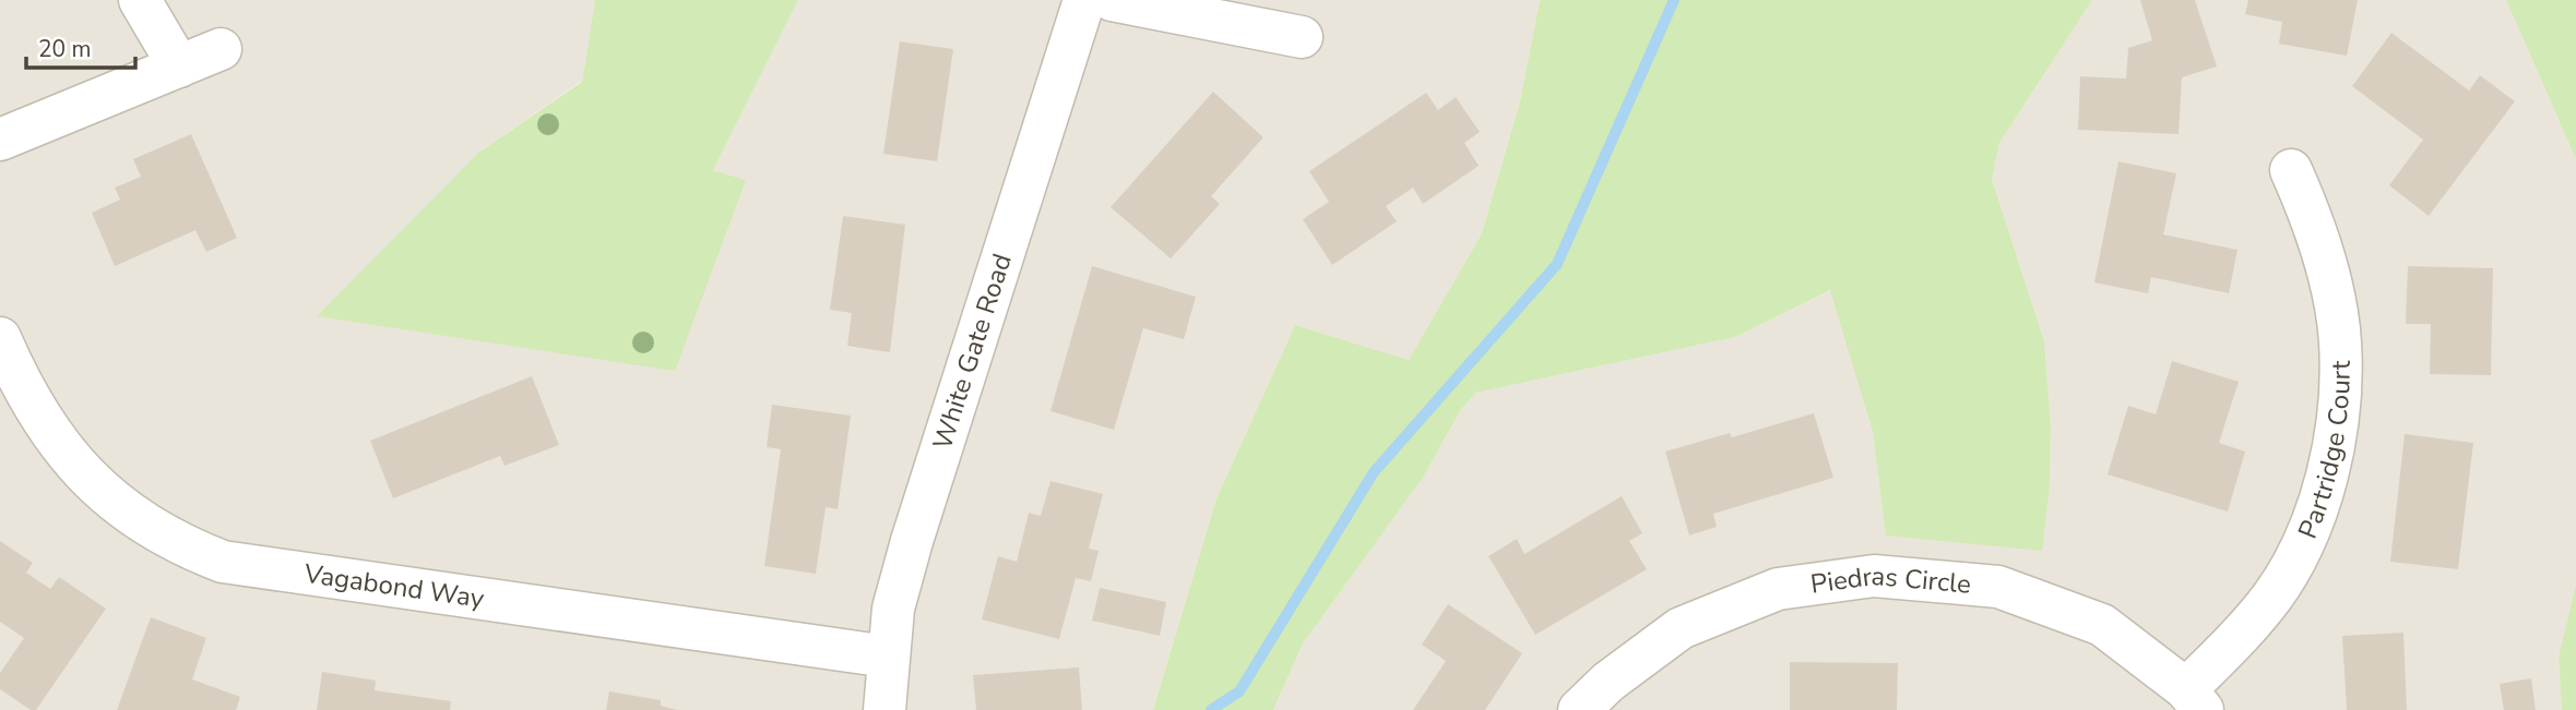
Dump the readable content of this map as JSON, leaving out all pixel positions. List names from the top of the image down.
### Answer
{
  "streets": {
    "street": [
      "White Gate Road",
      "Partridge Court",
      "Vagabond Way",
      "Piedras Circle"
    ]
  },
  "crossings": [
    ["White Gate Road", "Vagabond Way"],
    ["Partridge Court", "Piedras Circle"]
  ],
  "scale_bar": "20 m"
}
